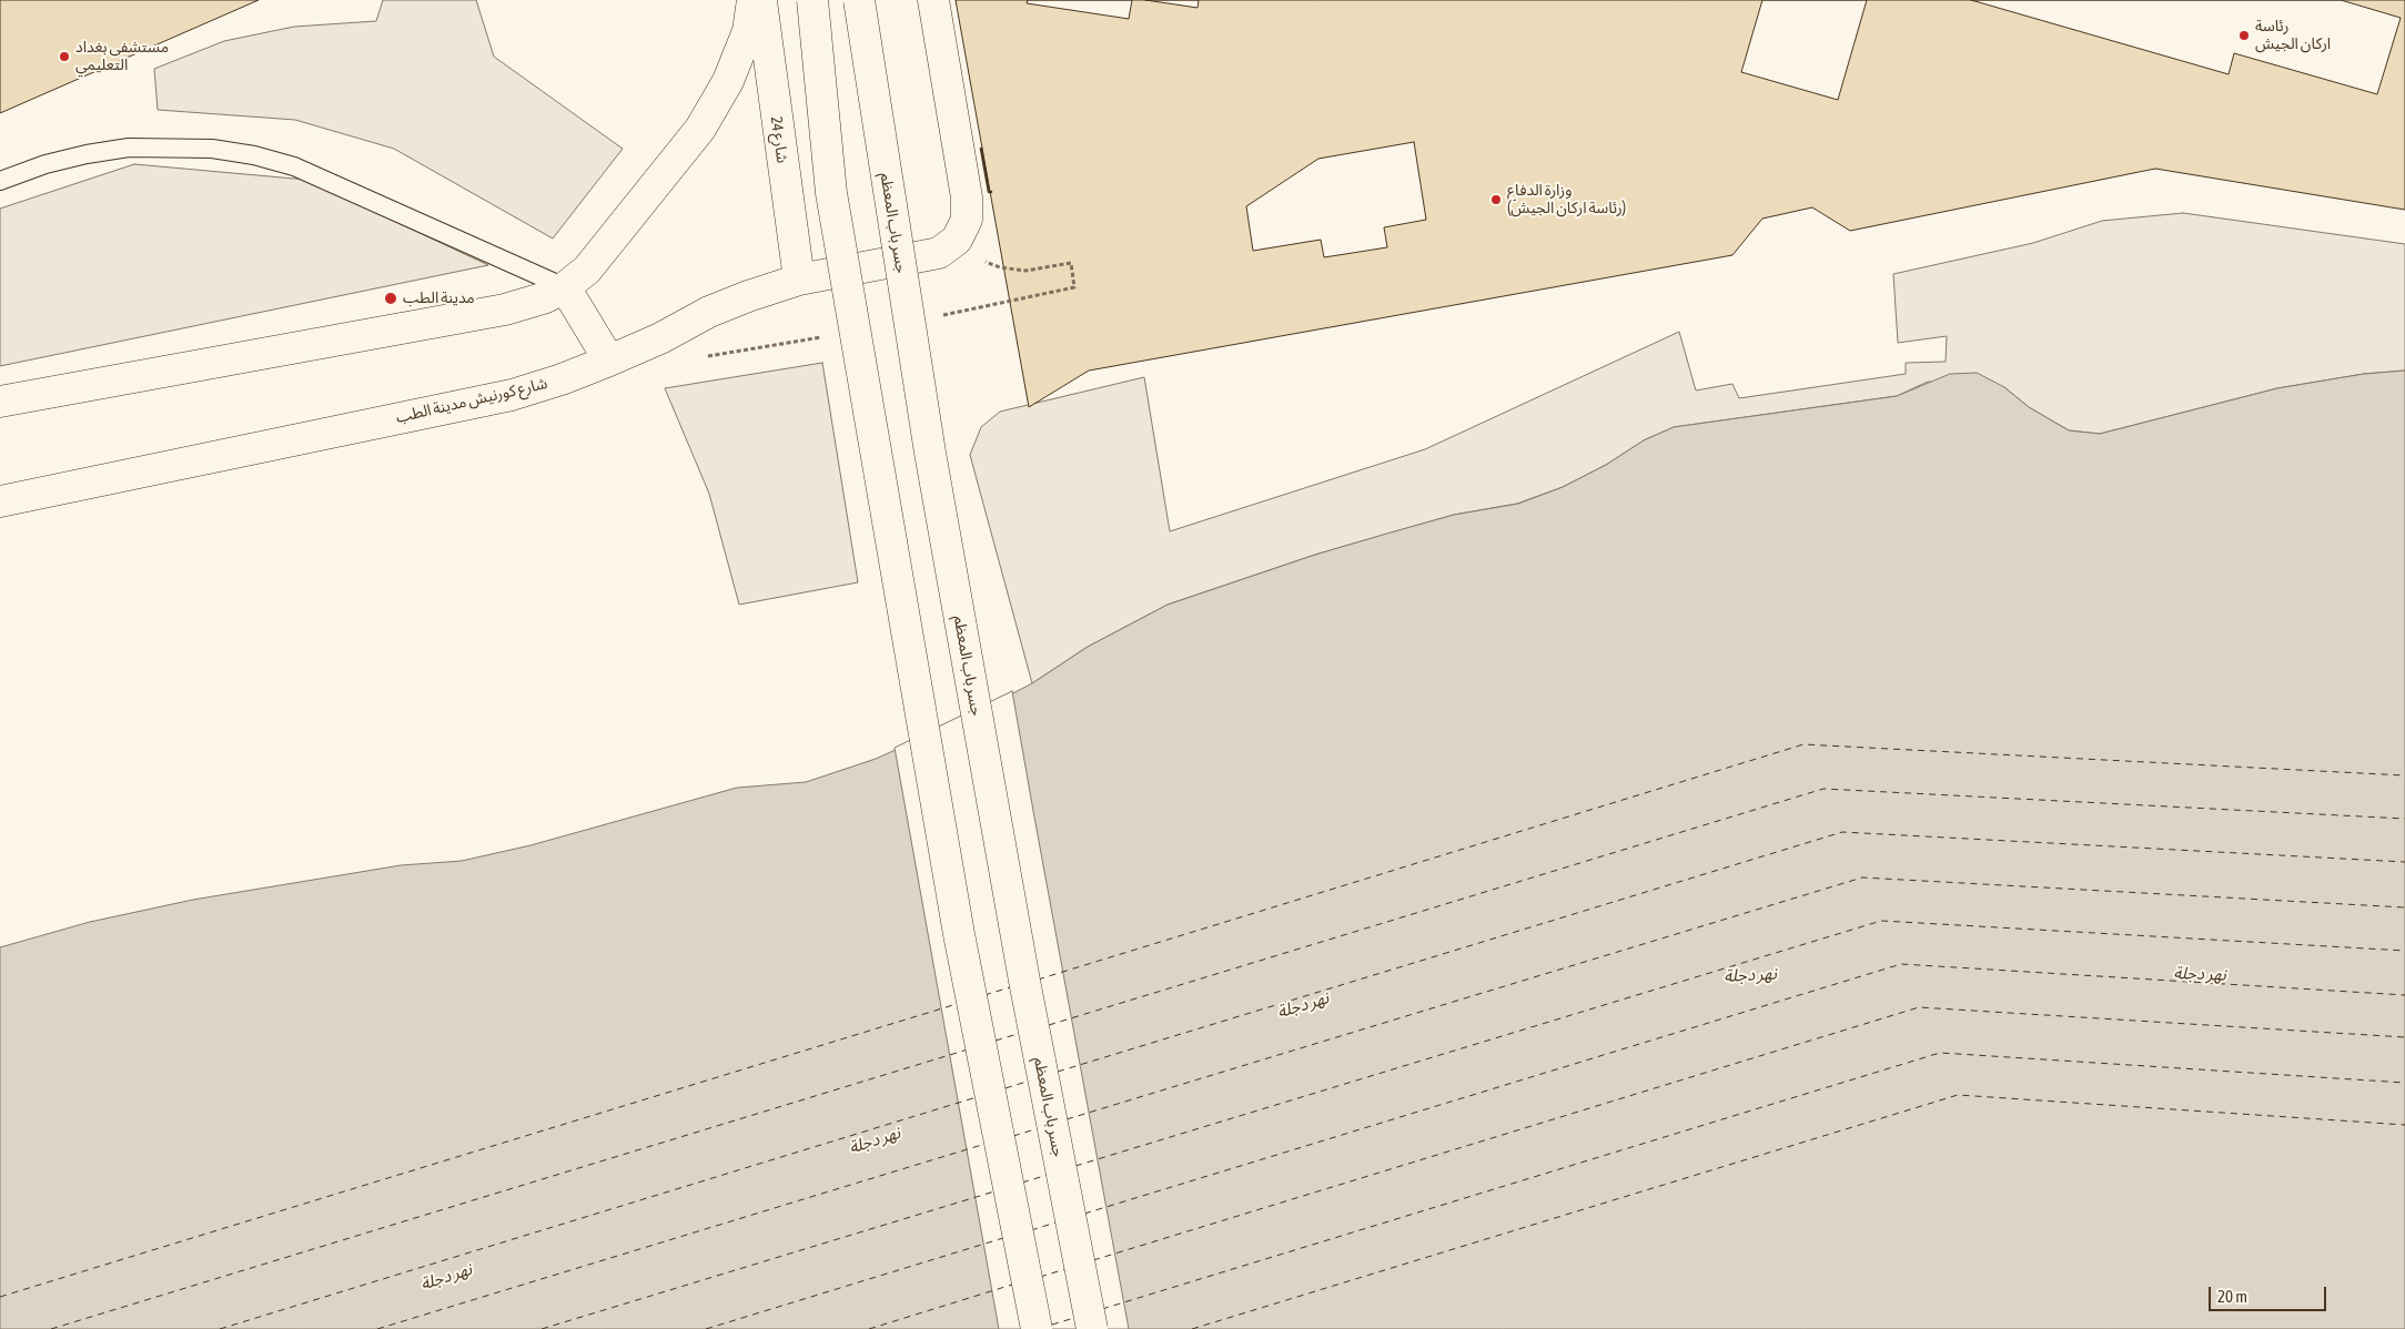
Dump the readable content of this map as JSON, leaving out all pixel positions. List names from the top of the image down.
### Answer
{
  "streets": {
    "main road": ["شارع 24", "جسر باب المعظم", "شارع كورنيش مدينة الطب"]
  },
  "crossings": [
    ["شارع 24", "شارع كورنيش مدينة الطب"]
  ],
  "water": ["نهر دجلة"],
  "places": [
    "رئاسة اركان الجيش",
    "مستشفى بغداد التعليمي",
    "وزارة الدفاع (رئاسة اركان الجيش)",
    "مدينة الطب"
  ],
  "scale_bar": "20 m"
}
